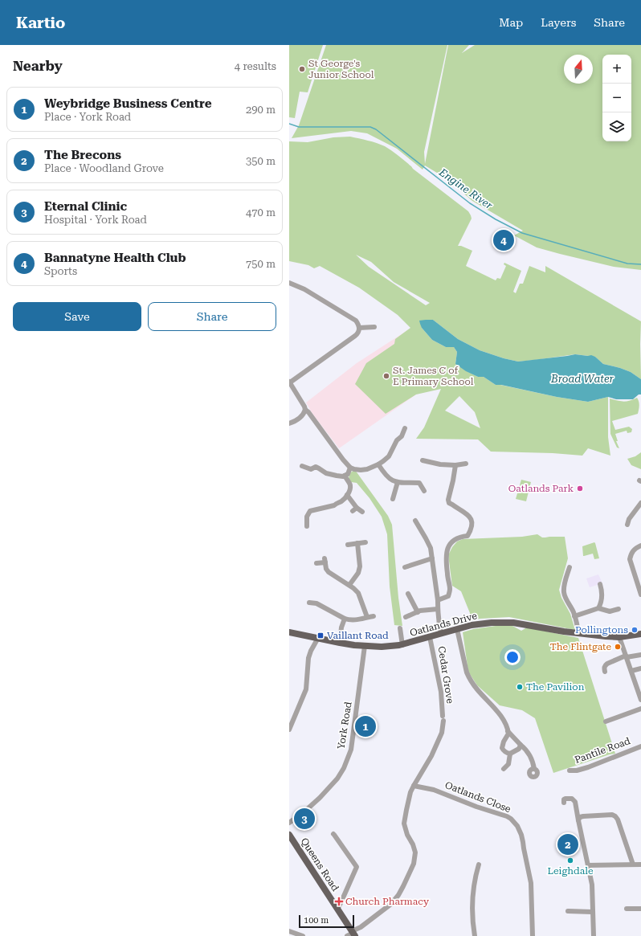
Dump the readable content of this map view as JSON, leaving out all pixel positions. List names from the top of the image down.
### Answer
{
  "streets": {
    "main road": ["Oatlands Drive", "Queens Road"],
    "street": [
      "Cedar Grove",
      "York Road",
      "Pantile Road",
      "Oatlands Close"
    ]
  },
  "crossings": [
    ["Oatlands Drive", "Cedar Grove"],
    ["Oatlands Drive", "York Road"],
    ["Cedar Grove", "Oatlands Close"],
    ["Cedar Grove", "Queens Road"]
  ],
  "water": ["Engine River", "Broad Water"],
  "places": {
    "other": [
      "St George's Junior School",
      "St. James C of E Primary School",
      "Oatlands Park",
      "Pollingtons",
      "The Flintgate",
      "The Pavilion",
      "Leighdale"
    ],
    "transit": ["Vaillant Road"],
    "health": ["Church Pharmacy"]
  },
  "scale_bar": "100 m",
  "north": "top",
  "page": {
    "header": "Kartio",
    "nav": ["Map", "Layers", "Share"],
    "heading": ["Nearby", "4 results"],
    "map_buttons": ["+", "−"],
    "list": [
      {
        "mark": "1",
        "name": "Weybridge Business Centre",
        "note": "Place · York Road",
        "value": "290 m"
      },
      {
        "mark": "2",
        "name": "The Brecons",
        "note": "Place · Woodland Grove",
        "value": "350 m"
      },
      {
        "mark": "3",
        "name": "Eternal Clinic",
        "note": "Hospital · York Road",
        "value": "470 m"
      },
      {
        "mark": "4",
        "name": "Bannatyne Health Club",
        "note": "Sports",
        "value": "750 m"
      }
    ],
    "pins": [
      "4",
      "1",
      "3",
      "2"
    ],
    "buttons": ["Save", "Share"],
    "scale": "100 m"
  }
}
